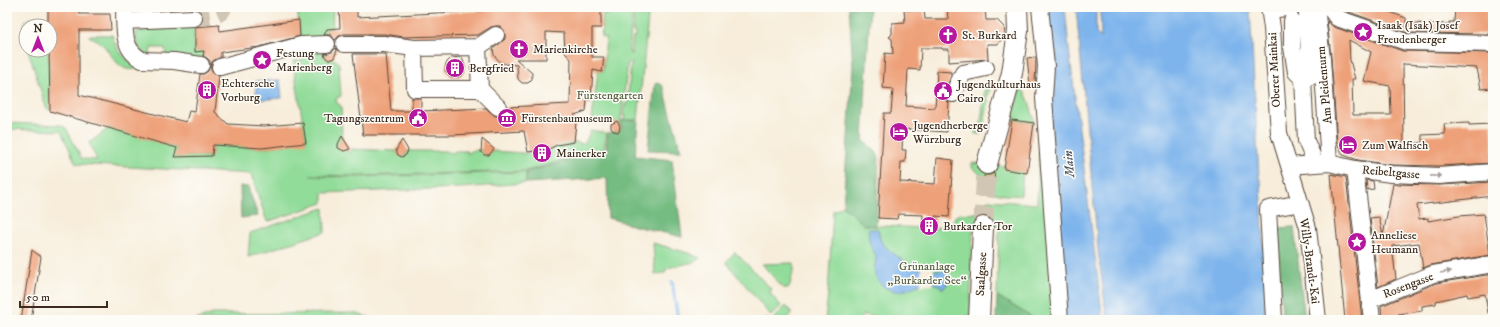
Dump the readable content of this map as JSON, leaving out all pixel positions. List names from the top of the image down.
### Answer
{
  "streets": {
    "main road": ["Saalgasse"],
    "street": [
      "Oberer Mainkai",
      "Am Pleidenturm",
      "Reibeltgasse",
      "Willy-Brandt-Kai",
      "Rosengasse"
    ]
  },
  "crossings": [
    ["Oberer Mainkai", "Willy-Brandt-Kai"],
    ["Am Pleidenturm", "Reibeltgasse"],
    ["Reibeltgasse", "Willy-Brandt-Kai"]
  ],
  "one_way": ["Rosengasse"],
  "water": ["Main"],
  "parks": ["Fürstengarten", "Grünanlage „Burkarder See“"],
  "places": {
    "place": ["Isaak (Isak) Josef Freudenberger", "Festung Marienberg", "Anneliese Heumann"],
    "church": ["St. Burkard", "Marienkirche"],
    "building": [
      "Bergfried",
      "Echtersche Vorburg",
      "Mainerker",
      "Burkarder Tor"
    ],
    "public building": ["Jugendkulturhaus Cairo", "Tagungszentrum"],
    "museum": ["Fürstenbaumuseum"],
    "hotel": ["Jugendherberge Würzburg", "Zum Walfisch"]
  },
  "scale_bar": "50 m",
  "north": "top"
}
